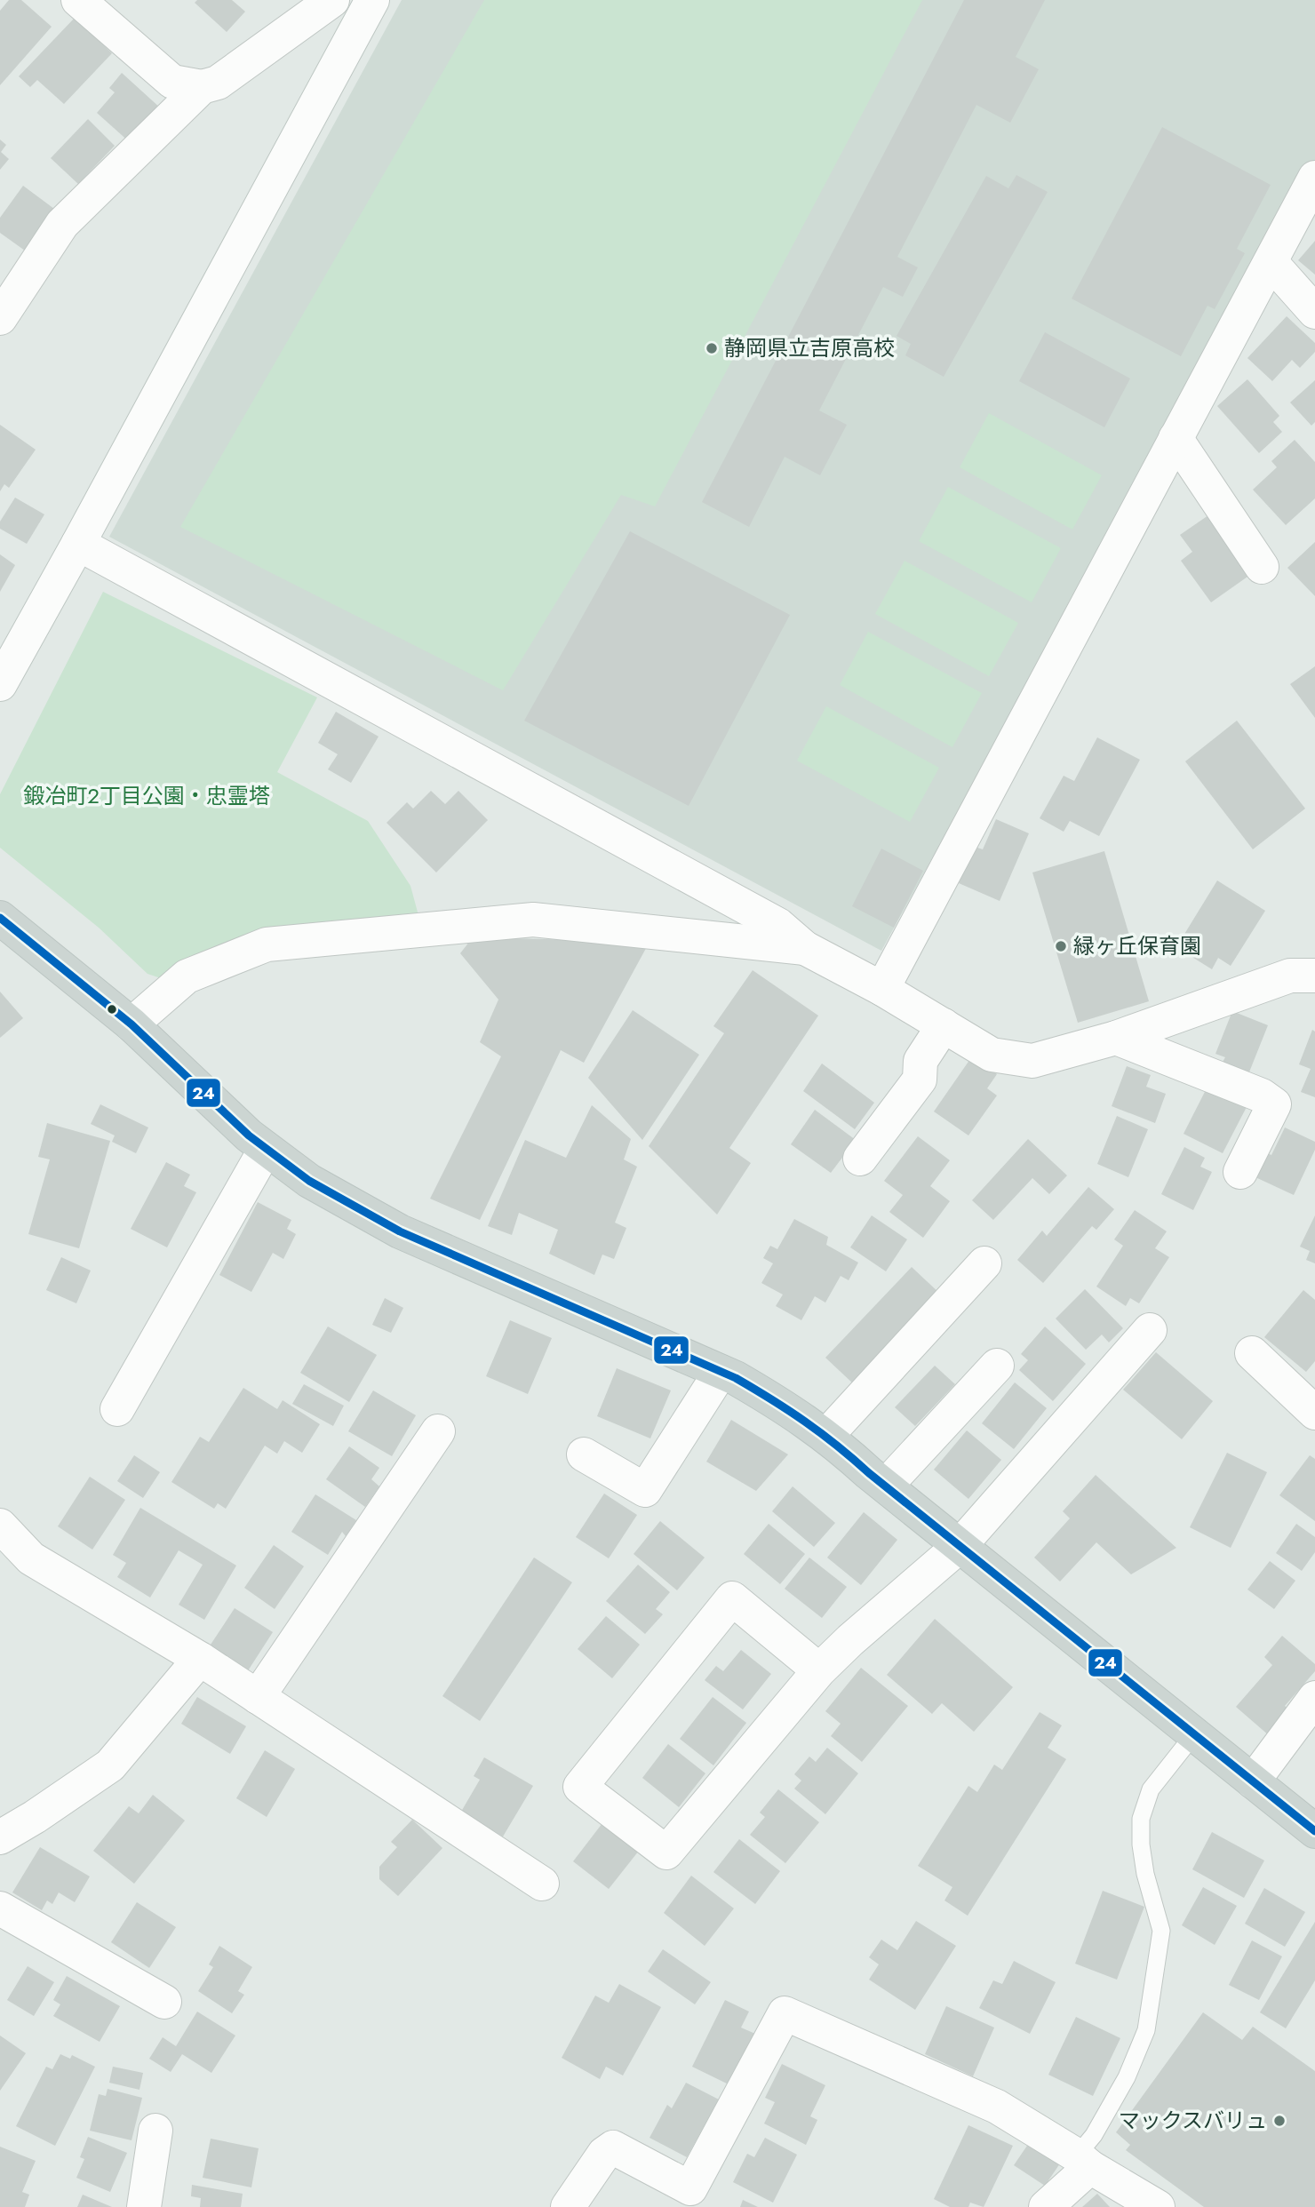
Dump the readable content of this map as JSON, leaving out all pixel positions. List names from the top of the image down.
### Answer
{
  "parks": ["鍛冶町2丁目公園・忠霊塔"],
  "places": ["静岡県立吉原高校", "緑ヶ丘保育園", "マックスバリュ"],
  "lines": ["transit line 24"]
}
